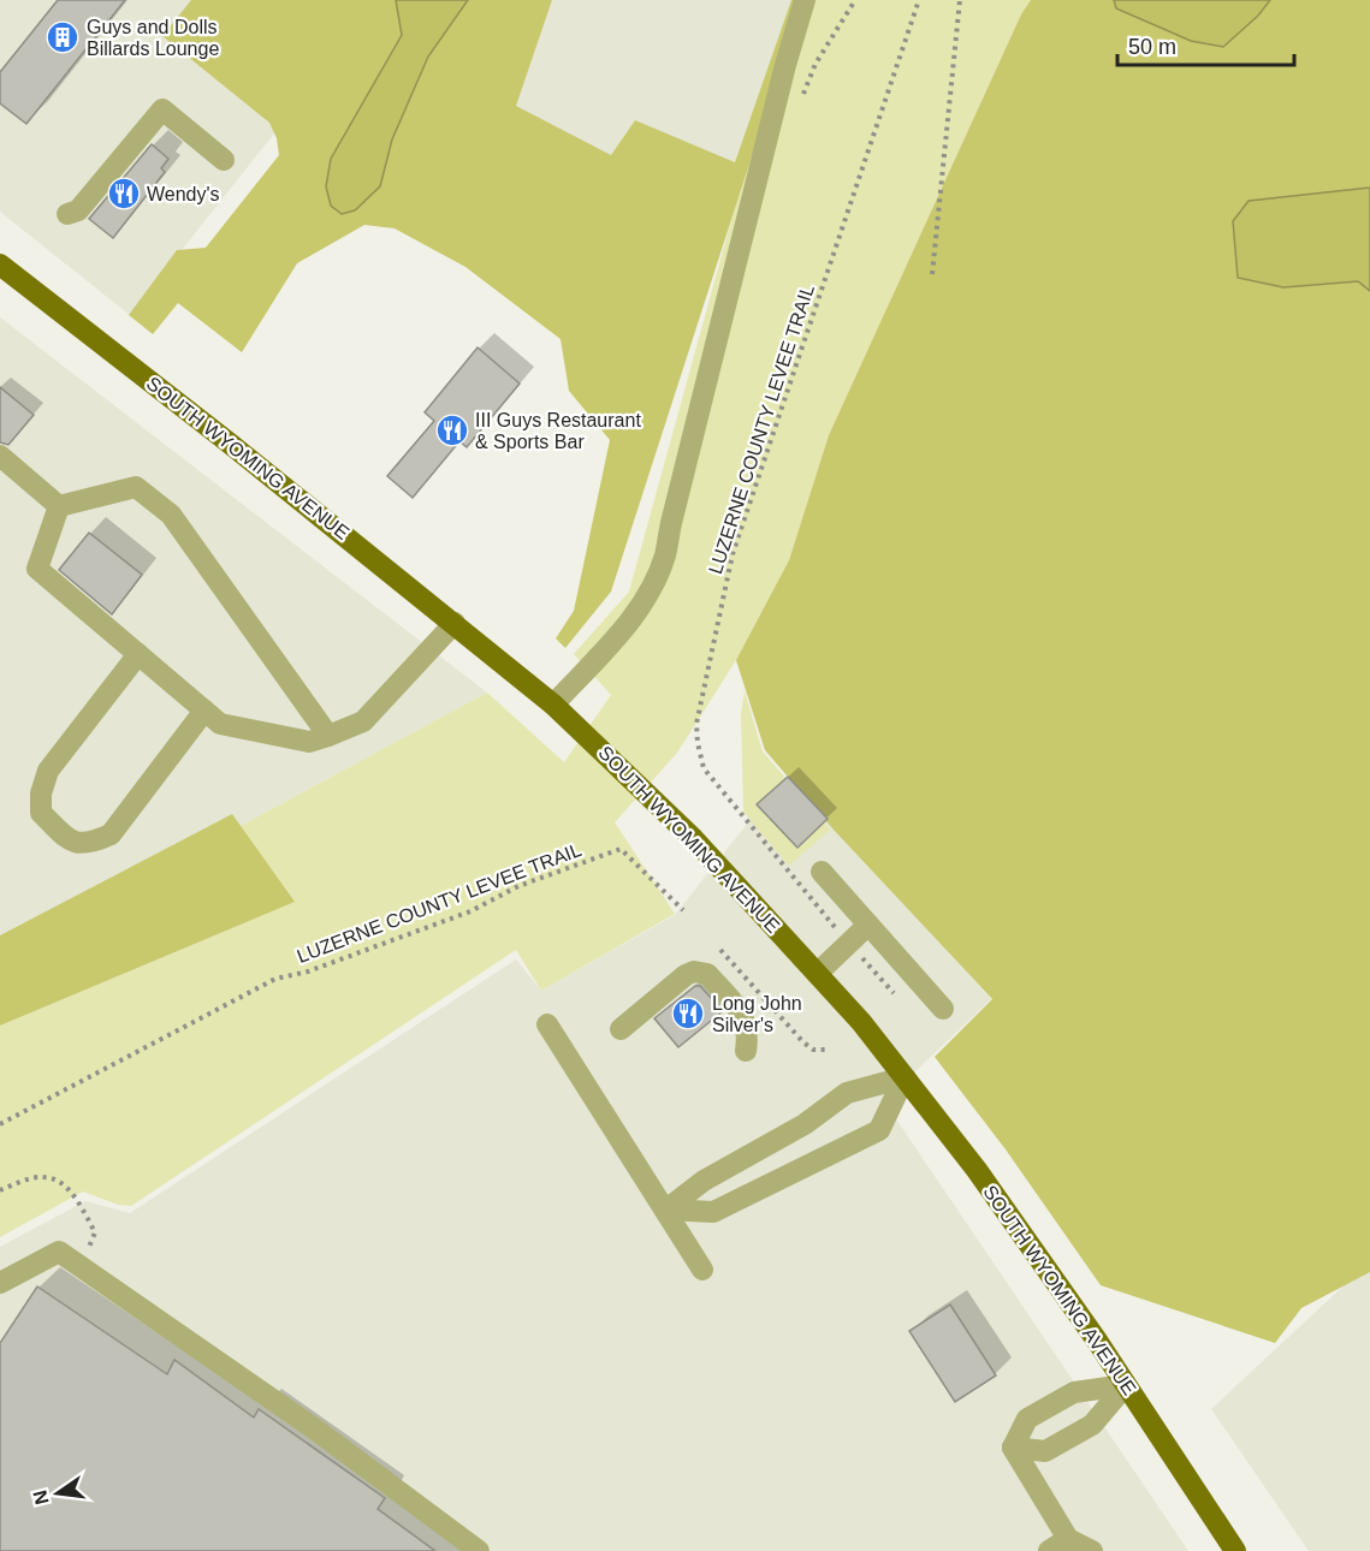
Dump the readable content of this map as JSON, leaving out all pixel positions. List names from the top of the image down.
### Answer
{
  "streets": {
    "main road": ["SOUTH WYOMING AVENUE"],
    "path": ["LUZERNE COUNTY LEVEE TRAIL"]
  },
  "places": {
    "building": ["Guys and Dolls Billards Lounge"],
    "restaurant": ["Wendy's", "III Guys Restaurant & Sports Bar", "Long John Silver's"]
  },
  "scale_bar": "50 m",
  "north": "left"
}
